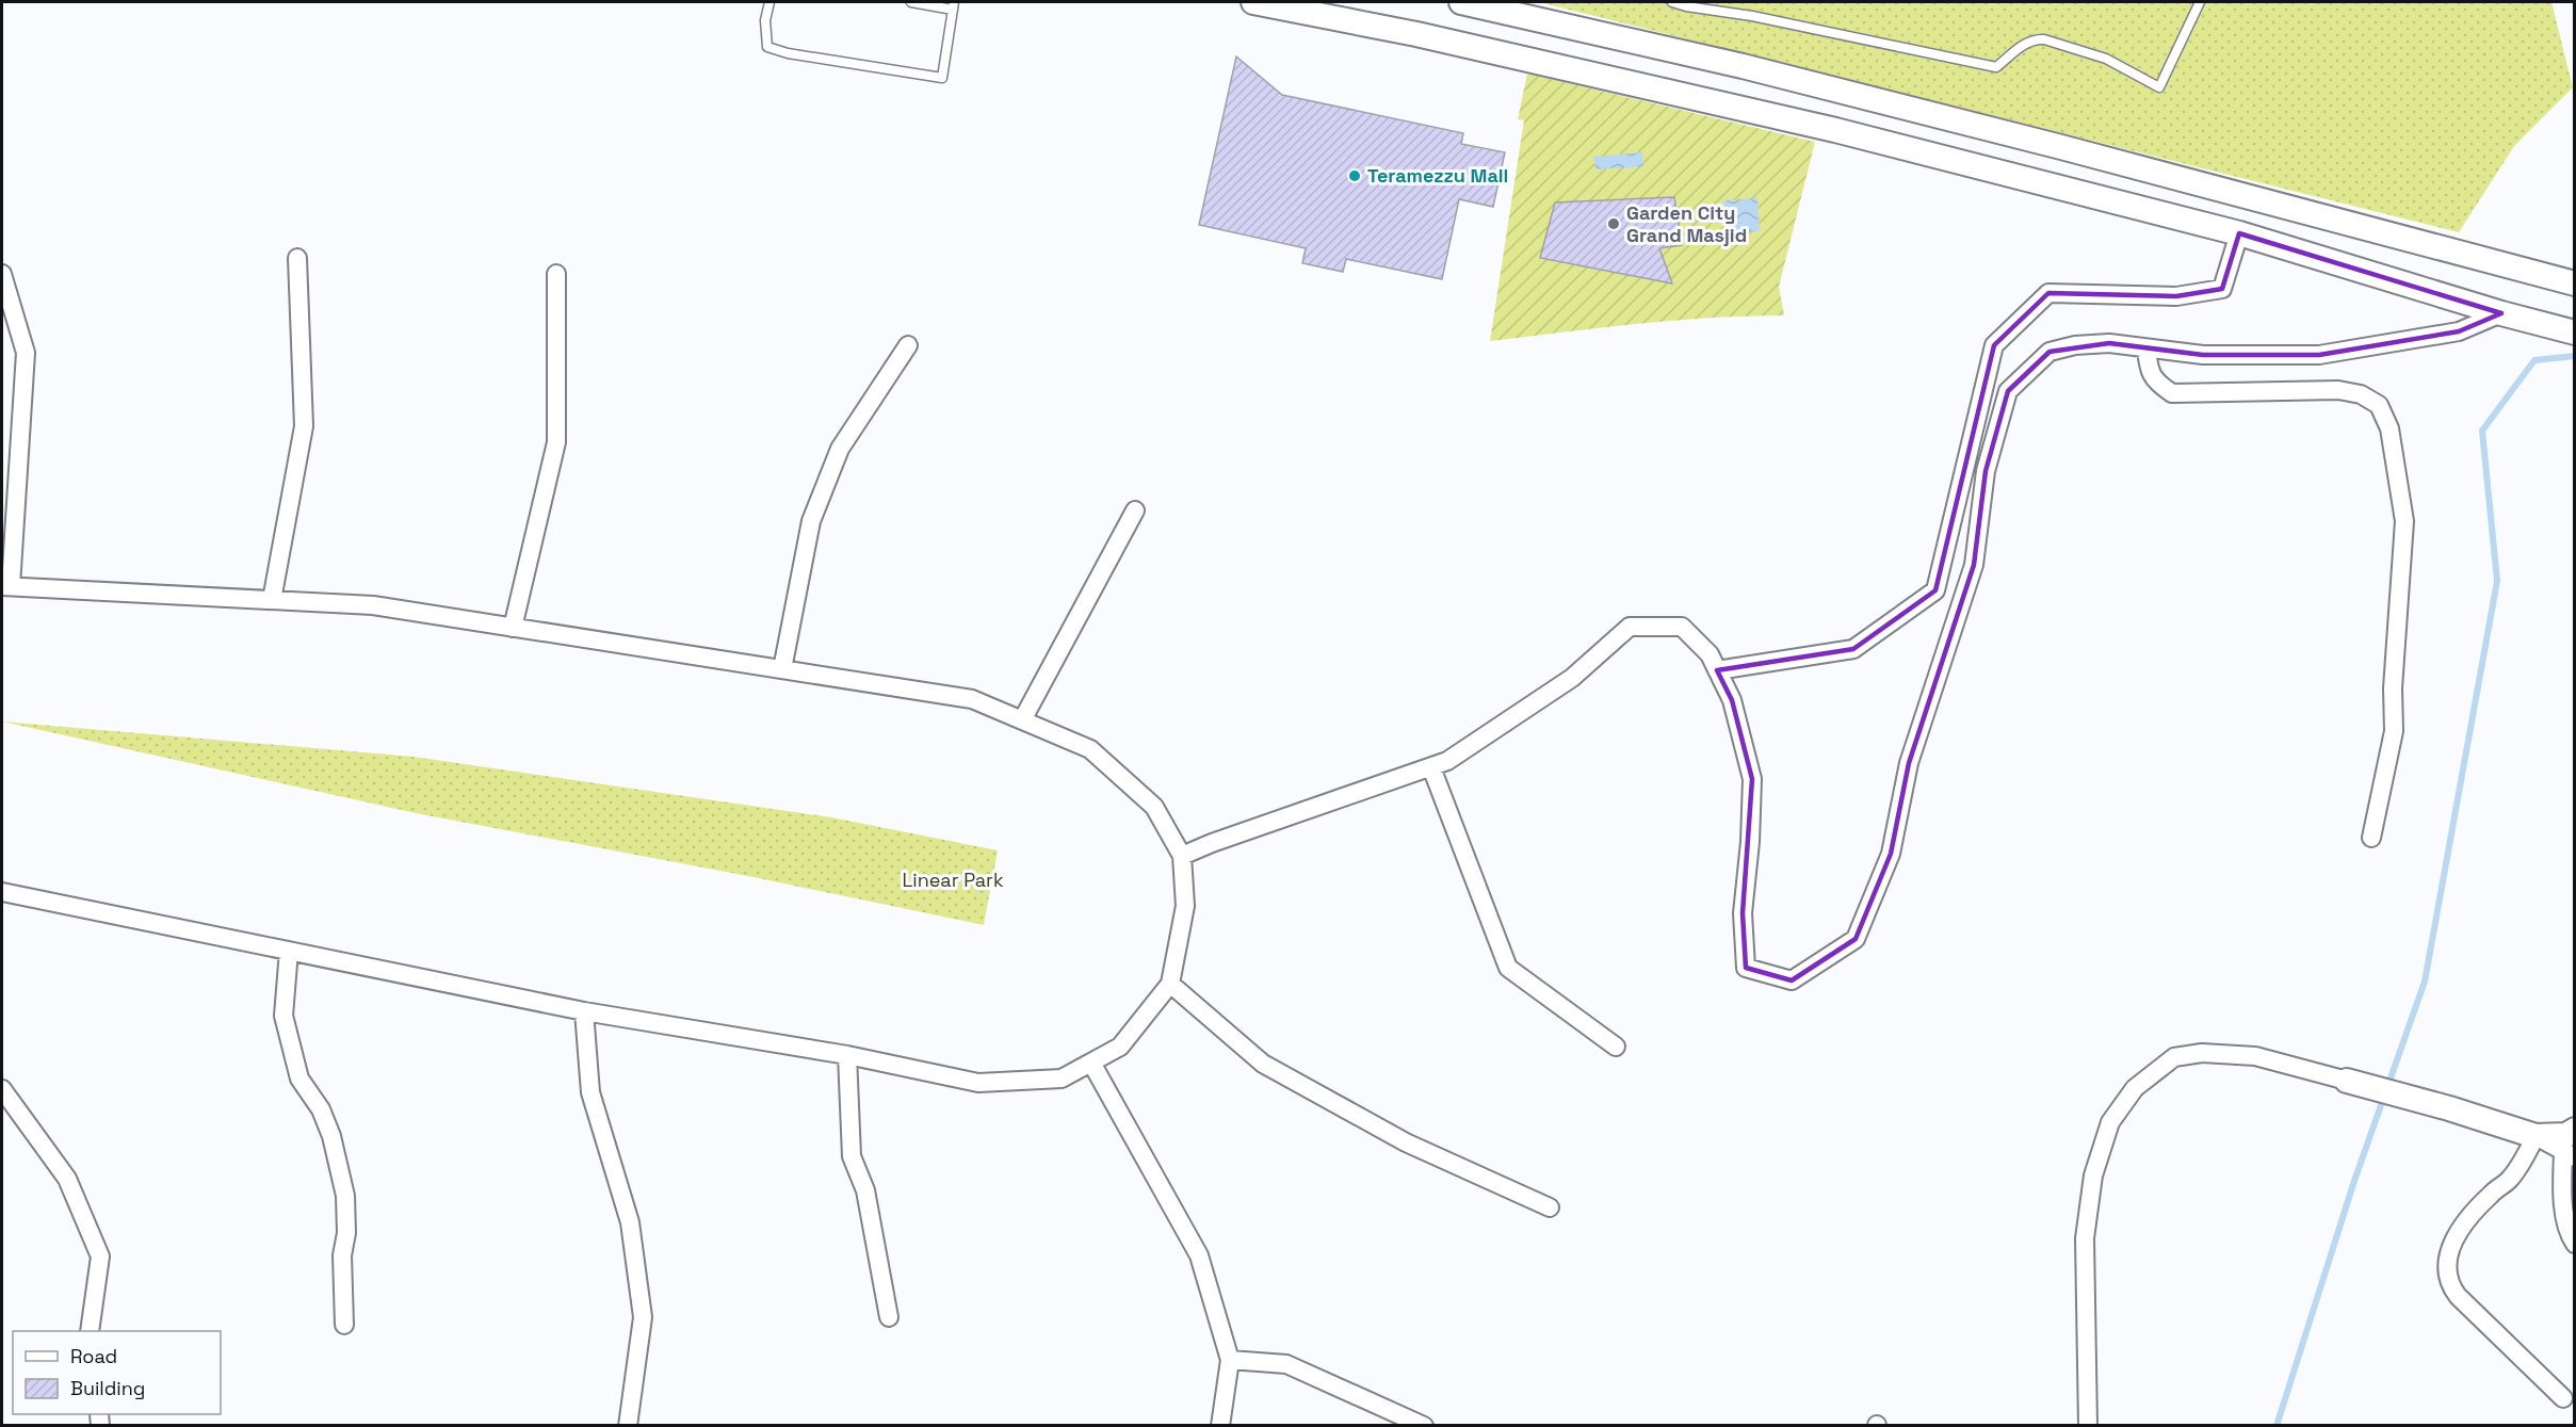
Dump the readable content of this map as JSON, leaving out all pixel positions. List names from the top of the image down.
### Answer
{
  "parks": ["Linear Park"],
  "places": ["Teramezzu Mall", "Garden City Grand Masjid"],
  "legend": ["Road", "Building"]
}
